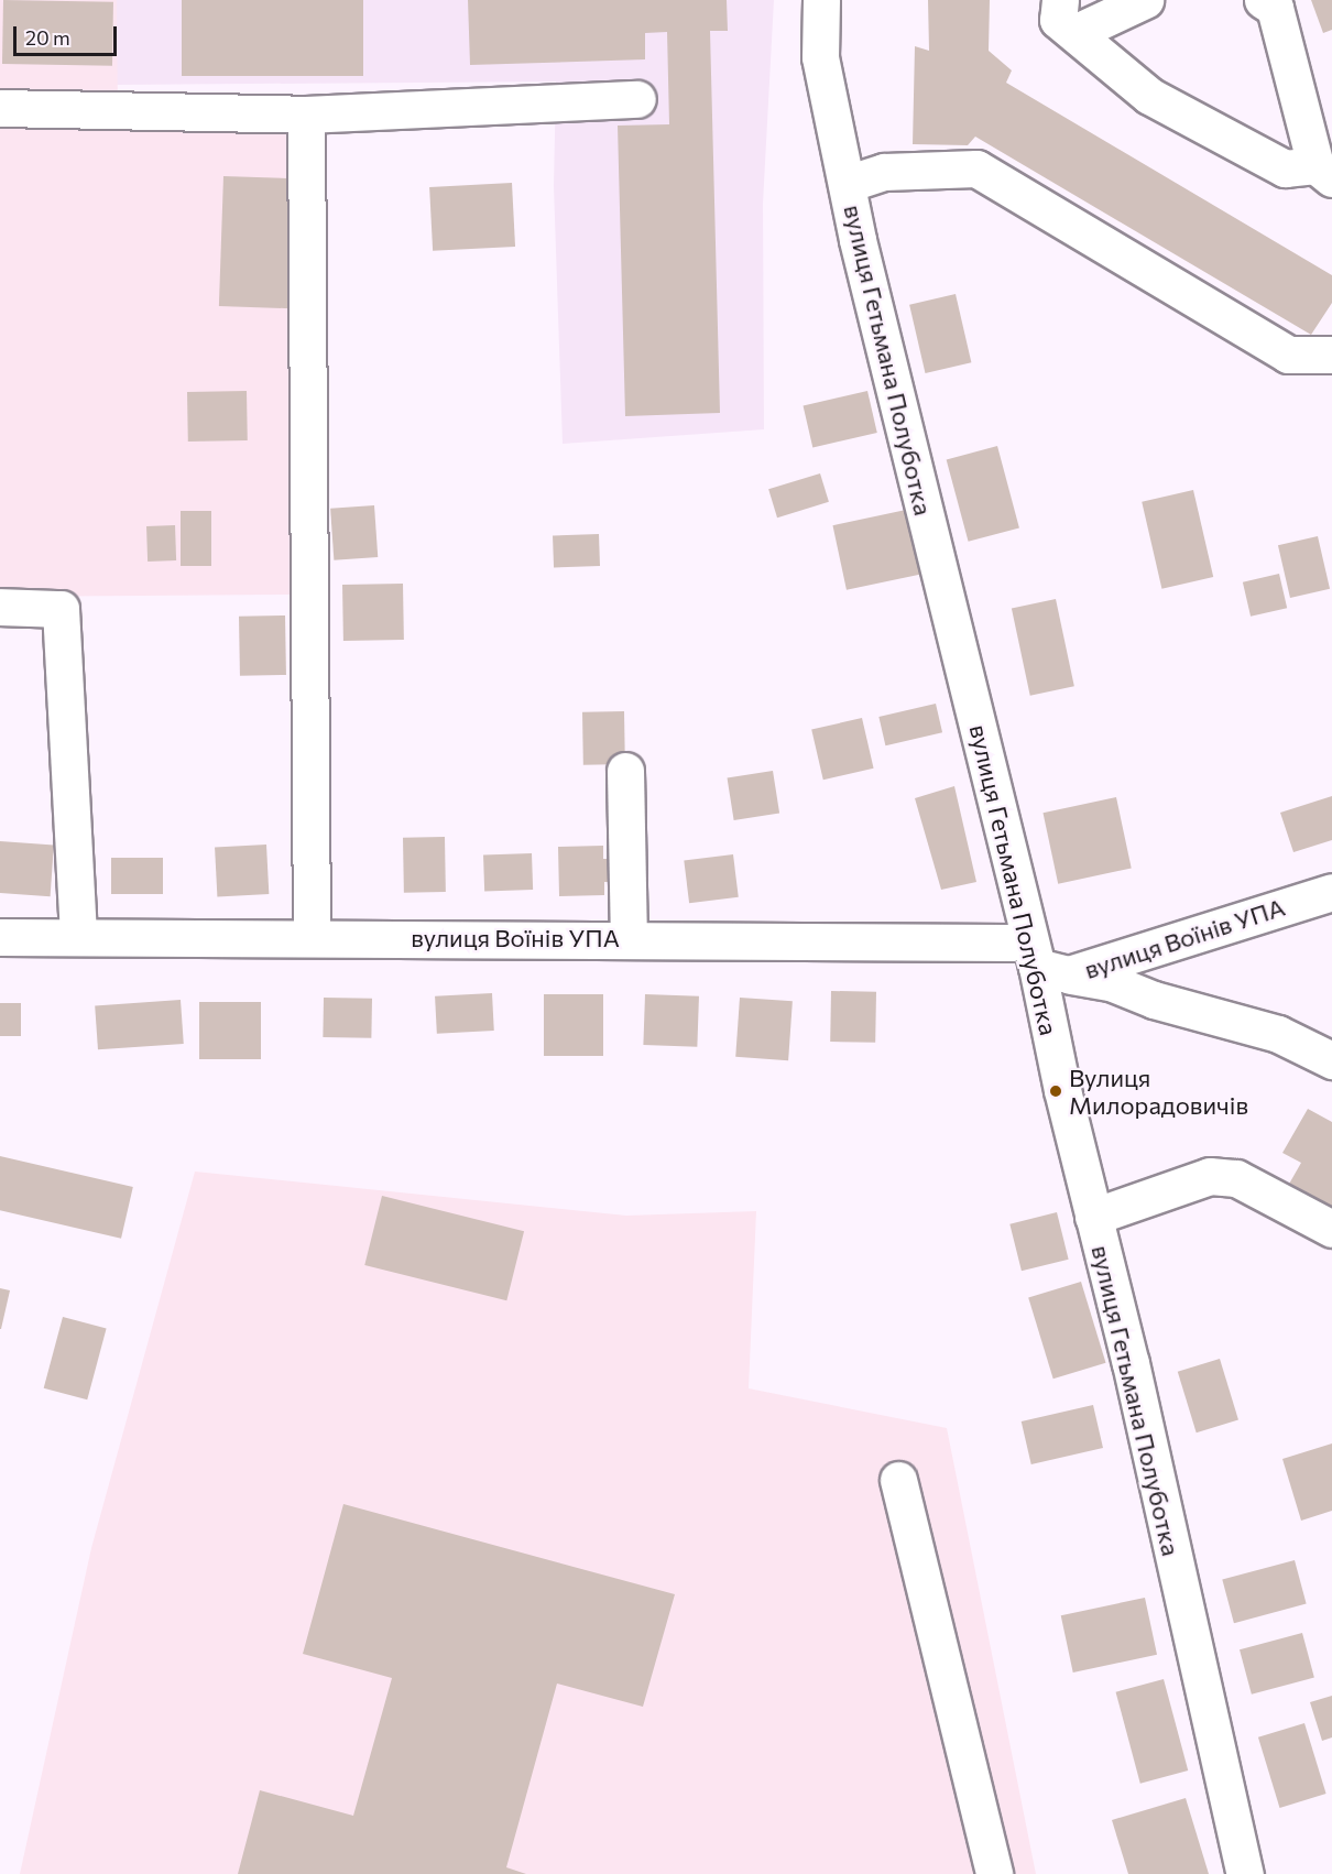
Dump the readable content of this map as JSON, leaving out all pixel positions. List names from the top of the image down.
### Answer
{
  "streets": {
    "street": ["вулиця Гетьмана Полуботка", "вулиця Воїнів УПА"]
  },
  "crossings": [
    ["вулиця Гетьмана Полуботка", "вулиця Воїнів УПА"]
  ],
  "places": ["Вулиця Милорадовичів"],
  "scale_bar": "20 m"
}
